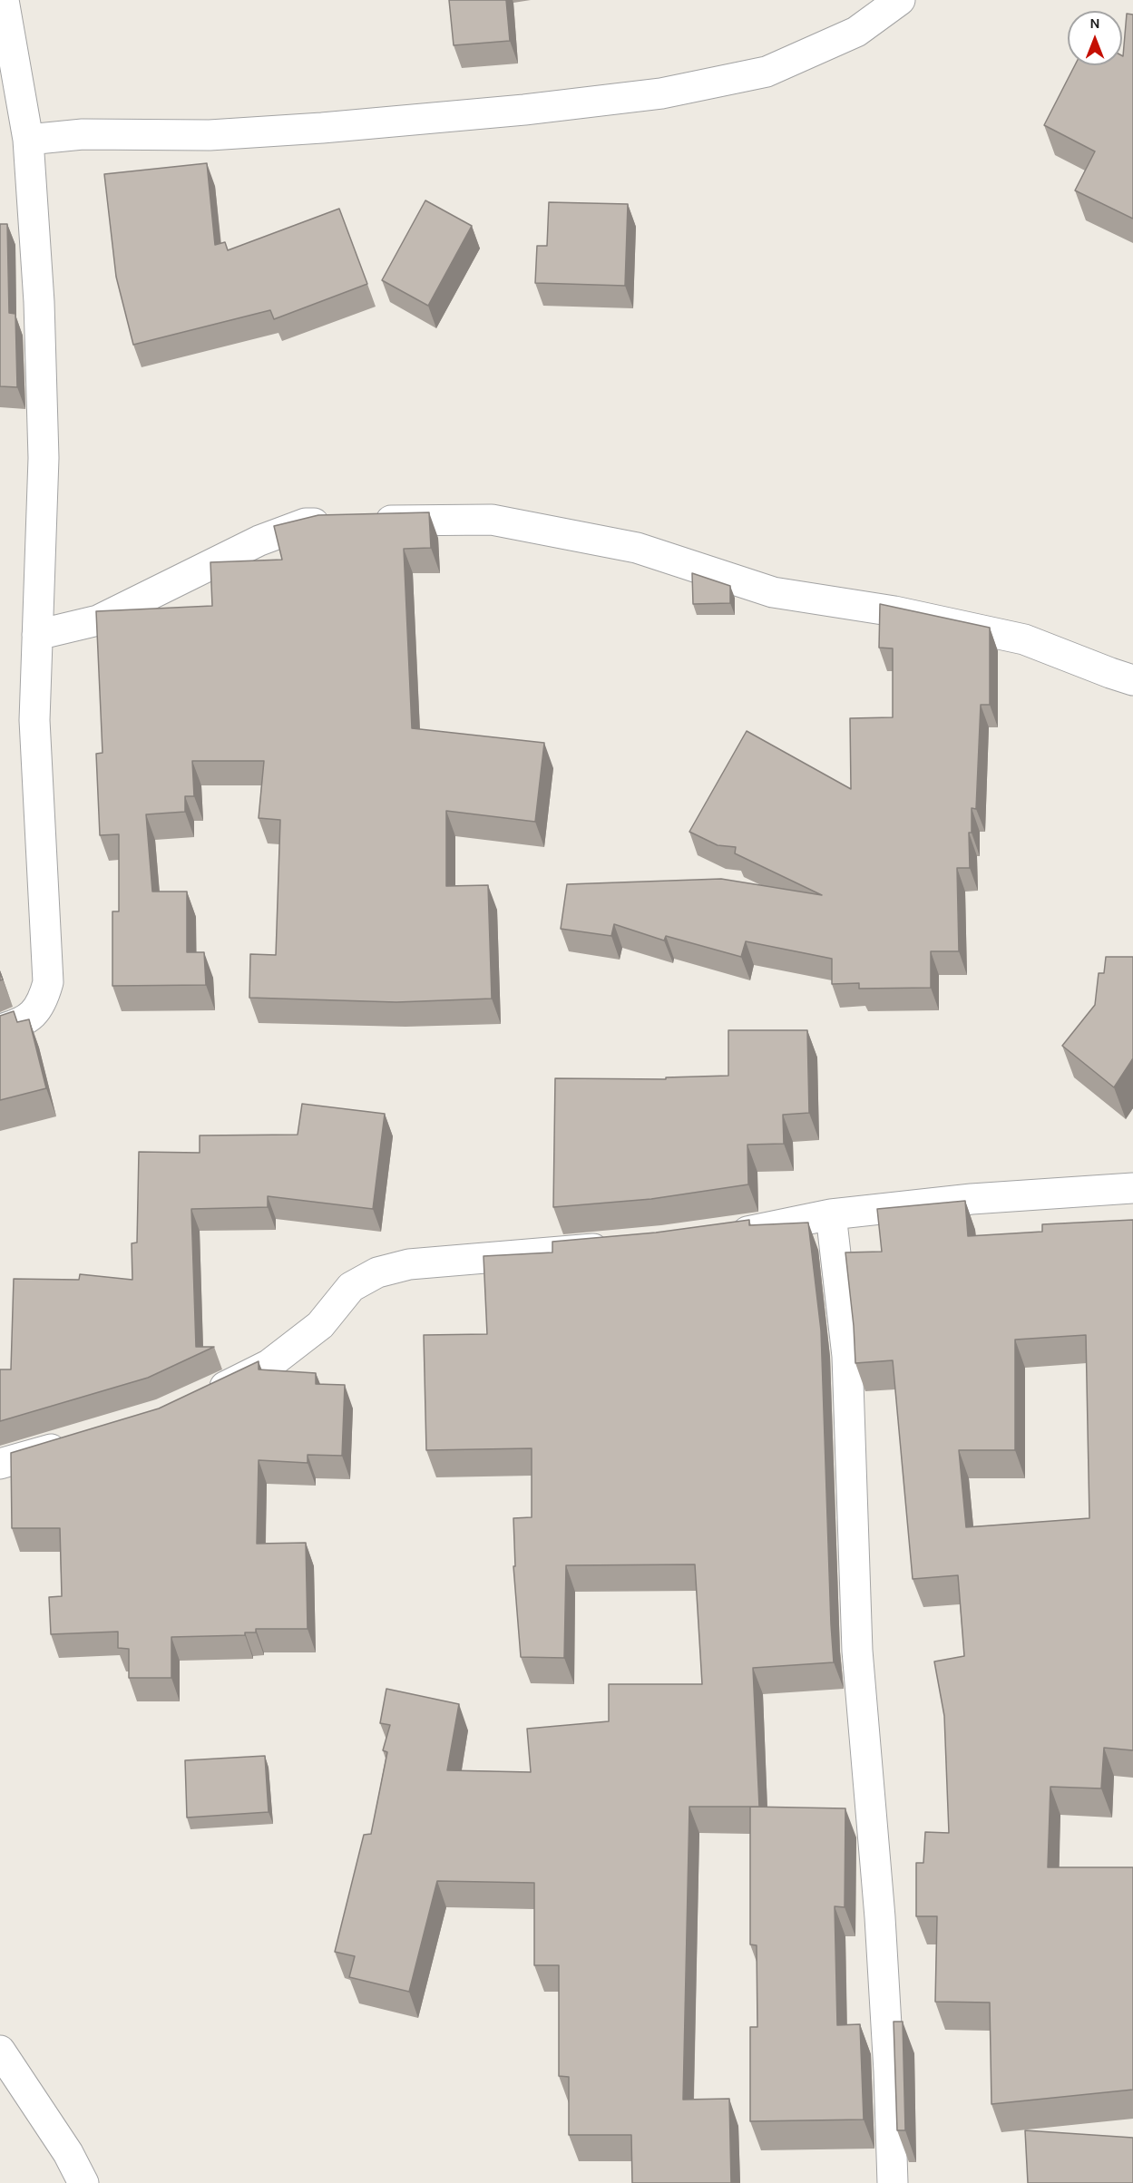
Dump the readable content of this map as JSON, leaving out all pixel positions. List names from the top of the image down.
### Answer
{
  "north": "top"
}
